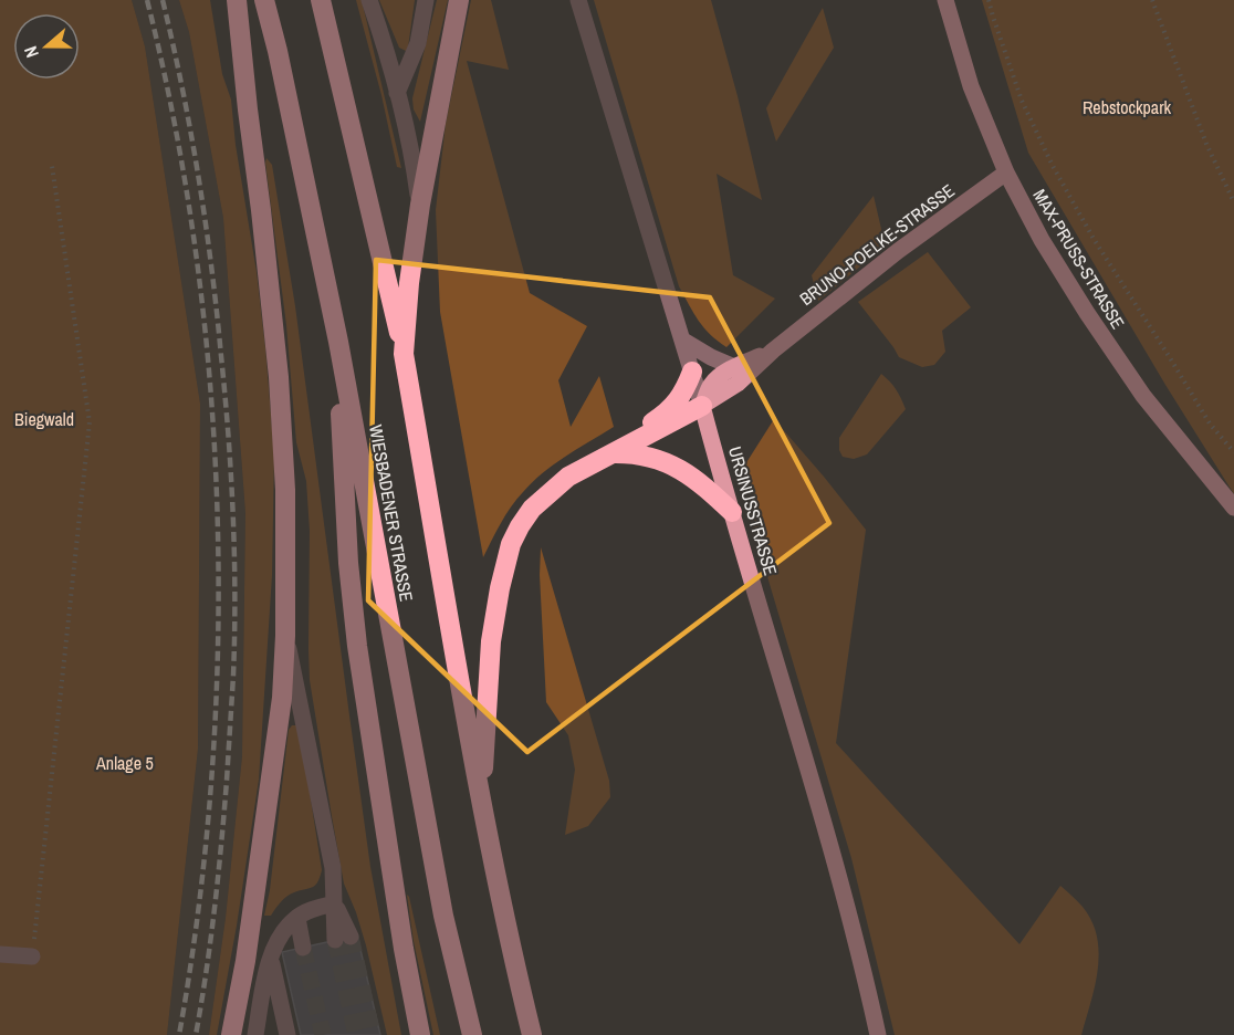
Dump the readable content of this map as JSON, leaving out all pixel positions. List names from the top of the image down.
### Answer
{
  "streets": {
    "highway": ["WIESBADENER STRASSE"],
    "main road": ["BRUNO-POELKE-STRASSE", "MAX-PRUSS-STRASSE", "URSINUSSTRASSE"]
  },
  "crossings": [
    ["BRUNO-POELKE-STRASSE", "MAX-PRUSS-STRASSE"],
    ["BRUNO-POELKE-STRASSE", "URSINUSSTRASSE"]
  ],
  "parks": ["Rebstockpark", "Biegwald", "Anlage 5"],
  "north": "left"
}
